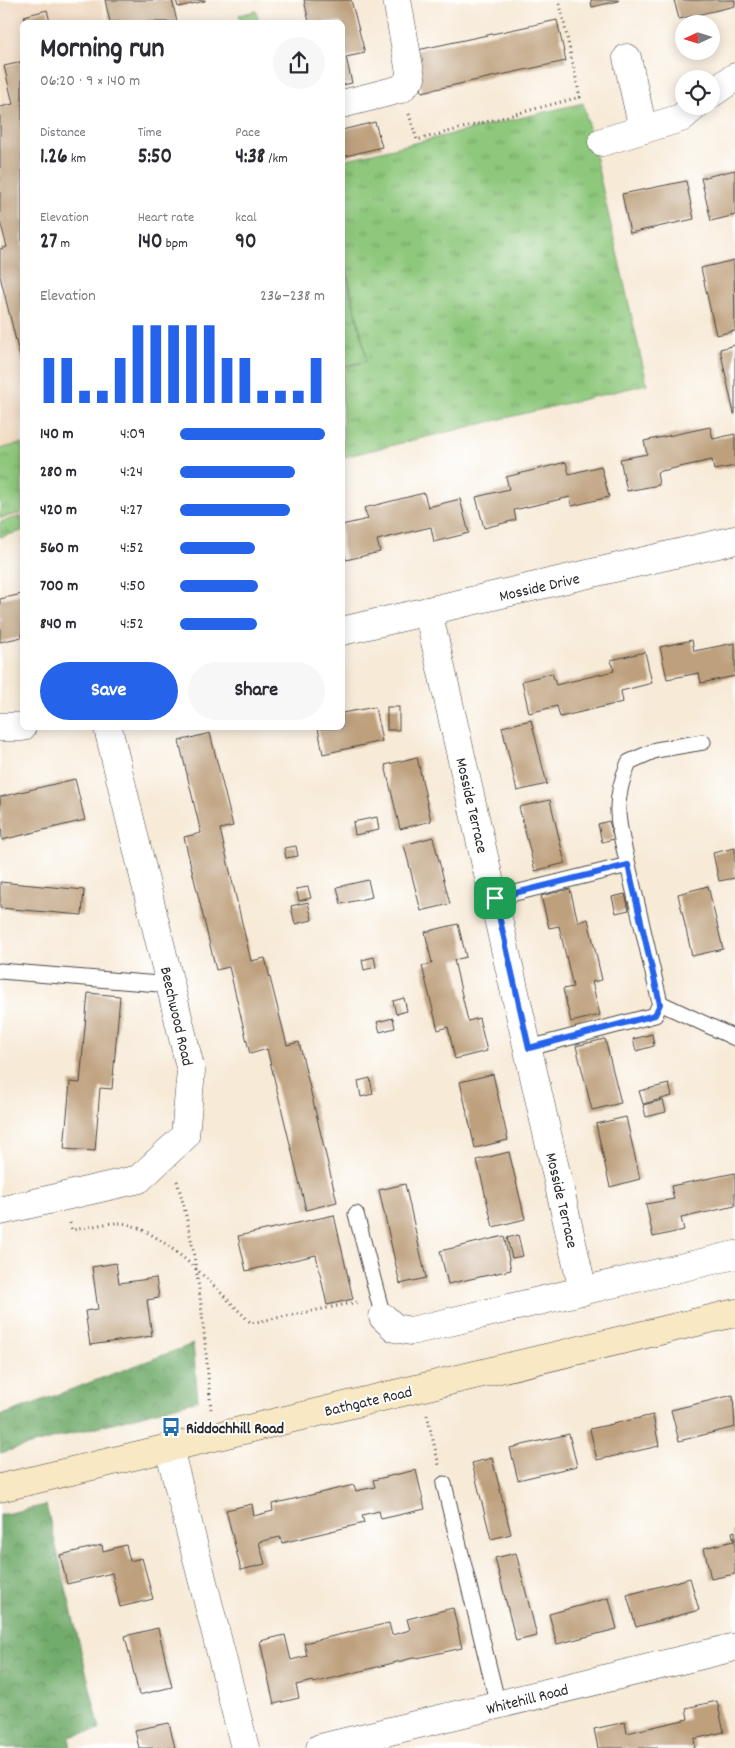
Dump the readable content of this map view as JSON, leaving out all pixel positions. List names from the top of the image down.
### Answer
{
  "streets": {
    "main road": ["Bathgate Road"],
    "street": [
      "Mosside Drive",
      "Mosside Terrace",
      "Beechwood Road",
      "Whitehill Road"
    ]
  },
  "crossings": [
    ["Mosside Drive", "Mosside Terrace"]
  ],
  "places": {
    "bus stop": ["Riddochhill Road"]
  },
  "north": "left",
  "page": {
    "heading": ["Morning run", "06:20 · 9 × 140 m"],
    "stats": [
      ["Distance", "1.26 km"],
      ["Time", "5:50"],
      ["Pace", "4:38 /km"],
      ["Elevation", "27 m"],
      ["Heart rate", "140 bpm"],
      ["kcal", "90"]
    ],
    "chart": ["Elevation", "236–238 m"],
    "list": [
      {
        "name": "140 m",
        "note": "4:09"
      },
      {
        "name": "280 m",
        "note": "4:24"
      },
      {
        "name": "420 m",
        "note": "4:27"
      },
      {
        "name": "560 m",
        "note": "4:52"
      },
      {
        "name": "700 m",
        "note": "4:50"
      },
      {
        "name": "840 m",
        "note": "4:52"
      }
    ],
    "buttons": ["Save", "Share"]
  }
}
